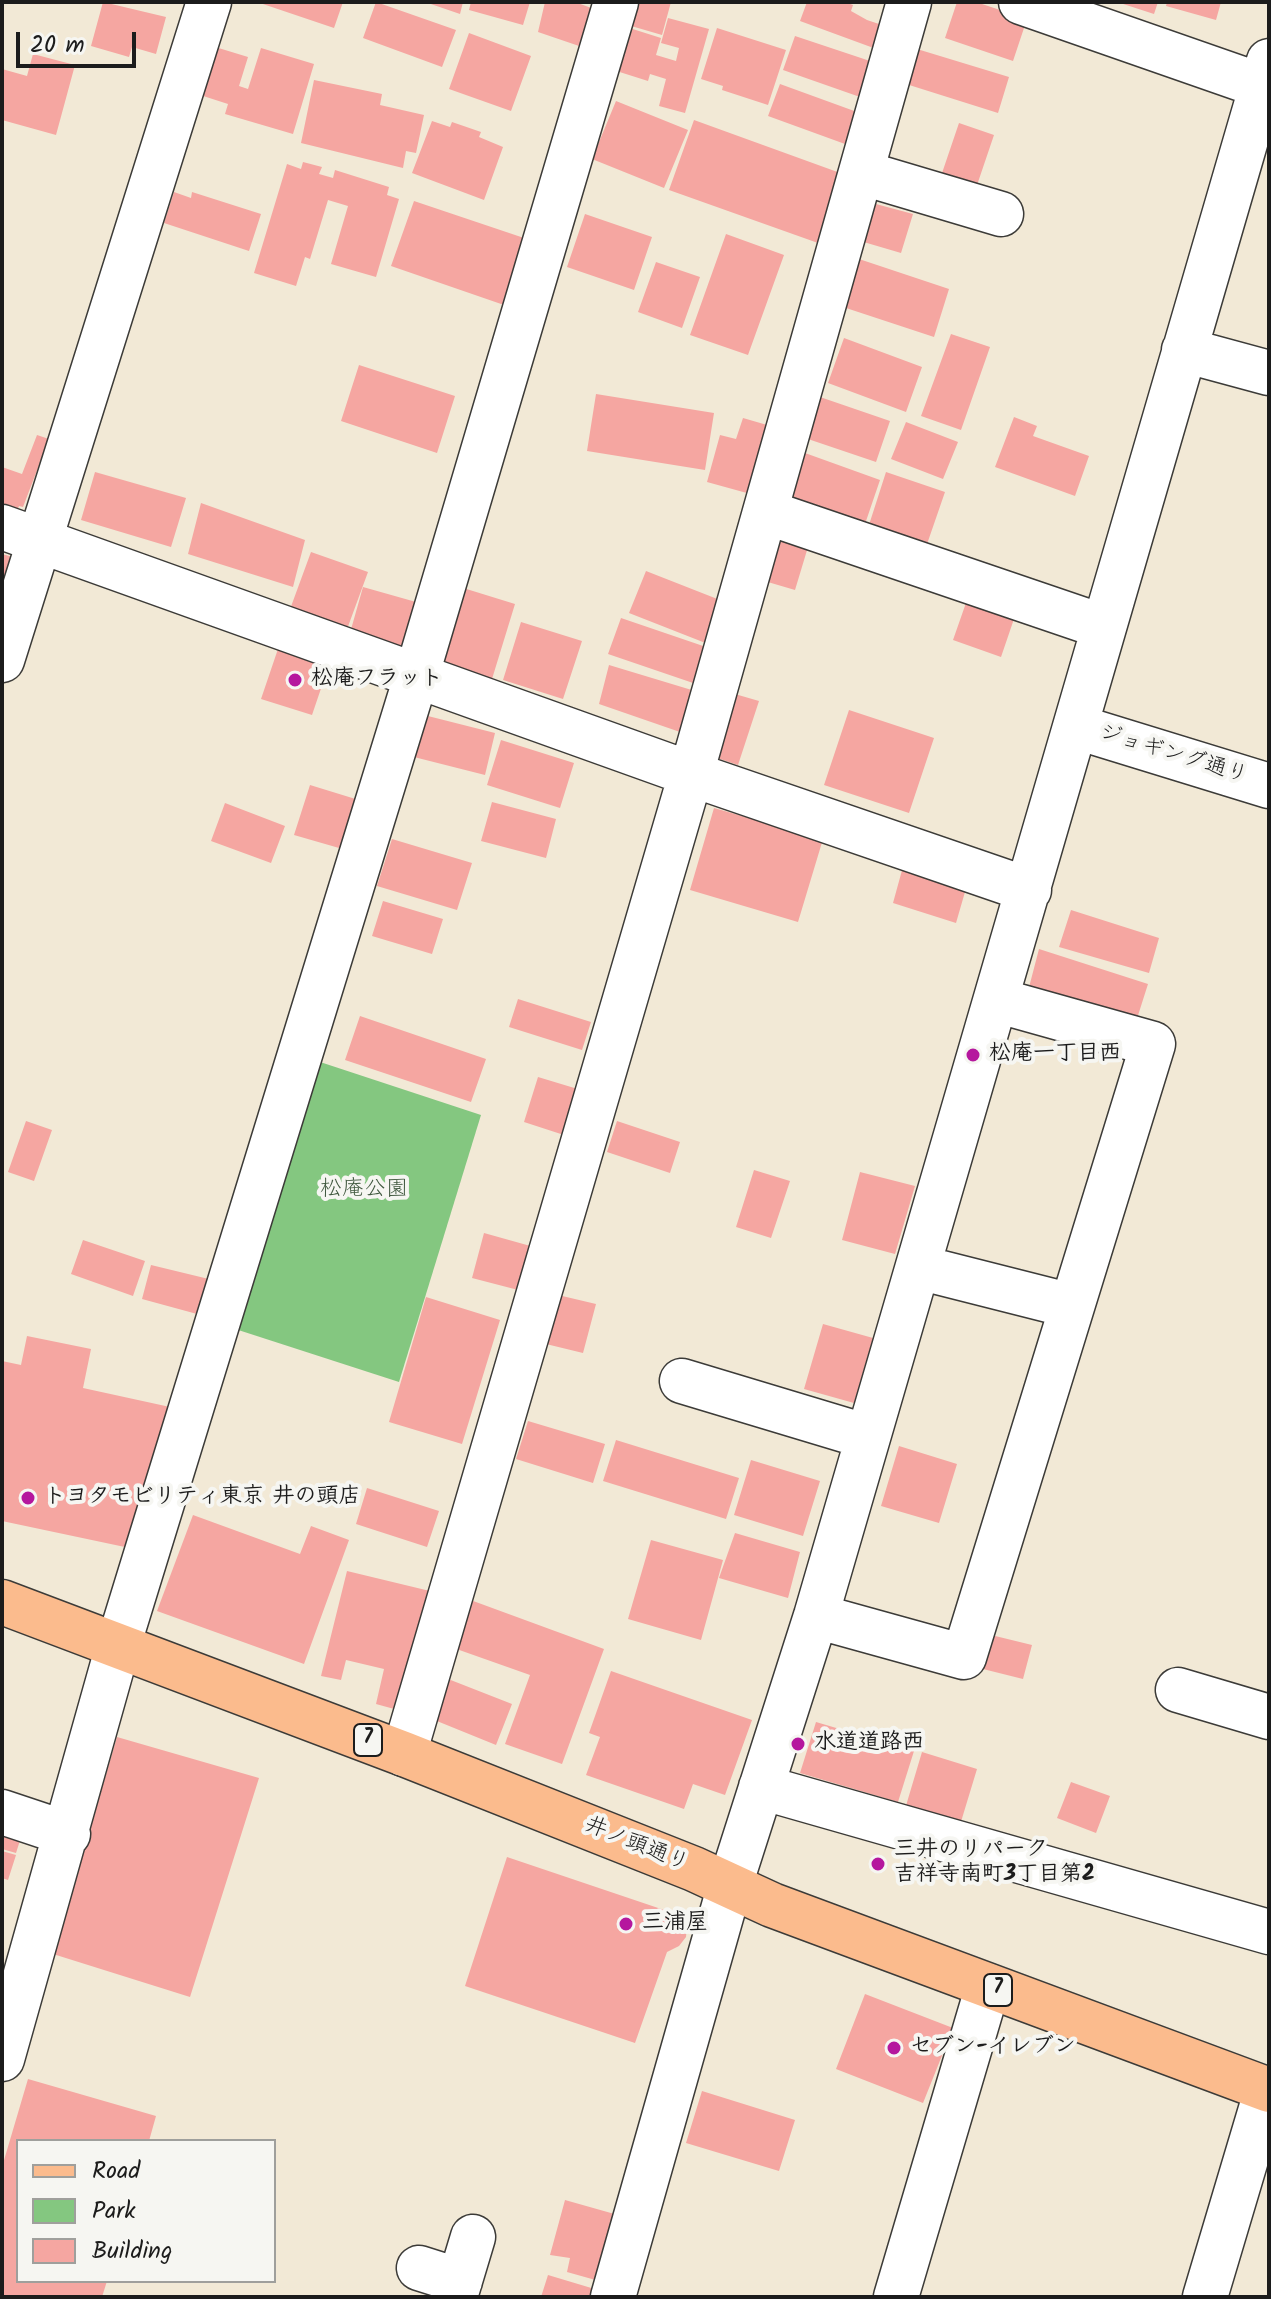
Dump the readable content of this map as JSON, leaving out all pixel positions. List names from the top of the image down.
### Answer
{
  "streets": {
    "main road": ["7", "井ノ頭通り"],
    "street": ["ジョギング通り"]
  },
  "parks": ["松庵公園"],
  "places": [
    "松庵フラット",
    "松庵一丁目西",
    "トヨタモビリティ東京 井の頭店",
    "水道道路西",
    "三井のリパーク 吉祥寺南町3丁目第2",
    "三浦屋",
    "セブン-イレブン"
  ],
  "legend": ["Road", "Park", "Building"],
  "scale_bar": "20 m"
}
